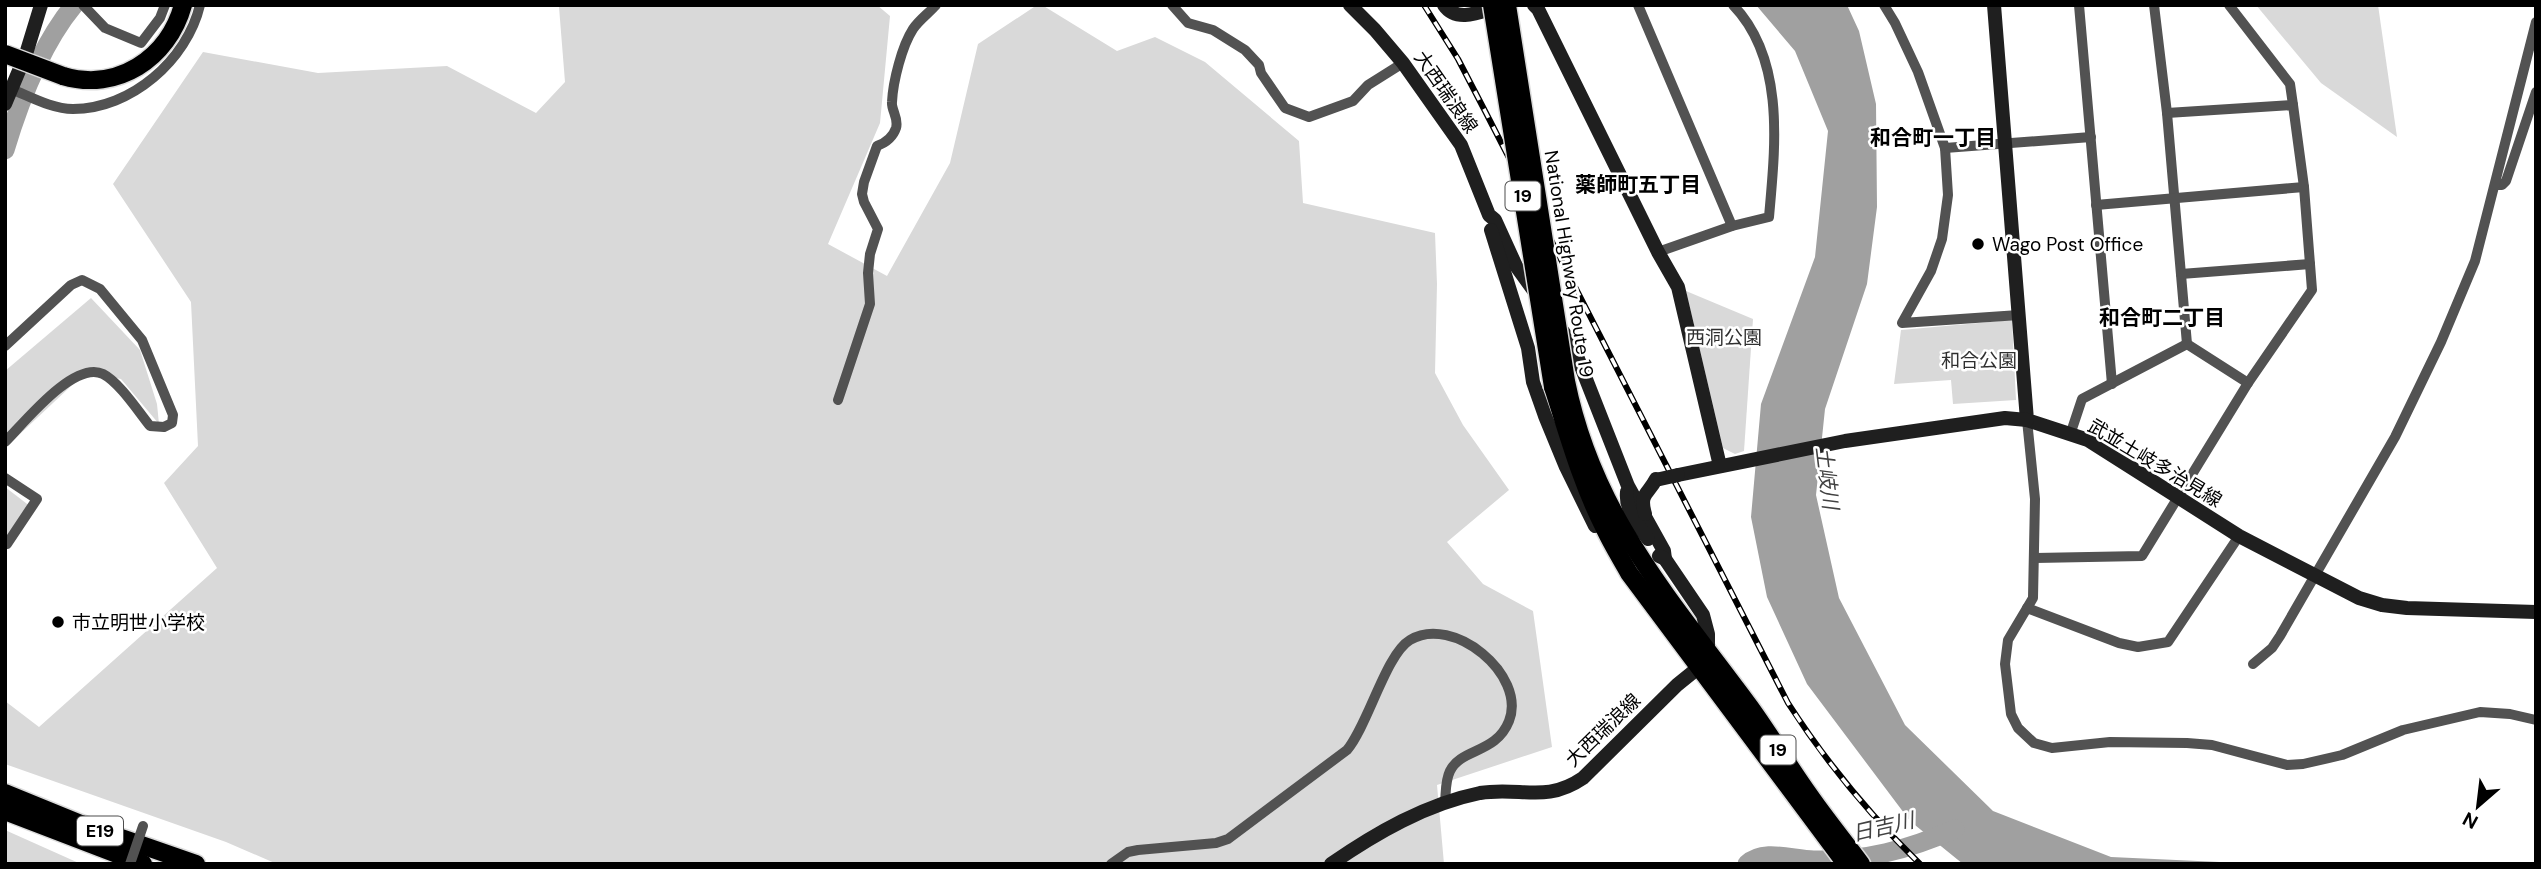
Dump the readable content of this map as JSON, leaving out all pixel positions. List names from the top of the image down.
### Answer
{
  "streets": {
    "highway": ["19", "National Highway Route 19", "E19"],
    "main road": ["大西瑞浪線", "武並土岐多治見線"]
  },
  "crossings": [
    ["大西瑞浪線", "National Highway Route 19"]
  ],
  "districts": ["和合町一丁目", "薬師町五丁目", "和合町二丁目"],
  "water": ["土岐川", "日吉川"],
  "parks": ["西洞公園", "和合公園"],
  "places": ["Wago Post Office", "市立明世小学校"],
  "north": "bottom left"
}
